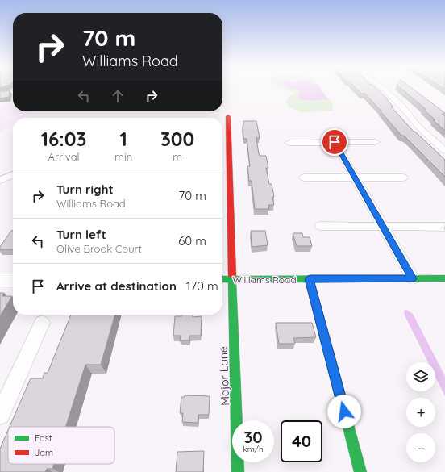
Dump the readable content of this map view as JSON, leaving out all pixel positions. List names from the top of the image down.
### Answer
{
  "streets": {
    "street": ["Williams Road", "Major Lane"]
  },
  "crossings": [
    ["Williams Road", "Major Lane"]
  ],
  "legend": ["Fast", "Jam"],
  "page": {
    "turn": ["70 m", "Williams Road"],
    "eta": [
      "16:03",
      "Arrival",
      "1",
      "min",
      "300",
      "m"
    ],
    "list": [
      {
        "name": "Turn right",
        "note": "Williams Road",
        "value": "70 m"
      },
      {
        "name": "Turn left",
        "note": "Olive Brook Court",
        "value": "60 m"
      },
      {
        "name": "Arrive at destination",
        "value": "170 m"
      }
    ],
    "map_buttons": ["+", "−"],
    "speed": "30 km/h",
    "limit": "40"
  }
}
